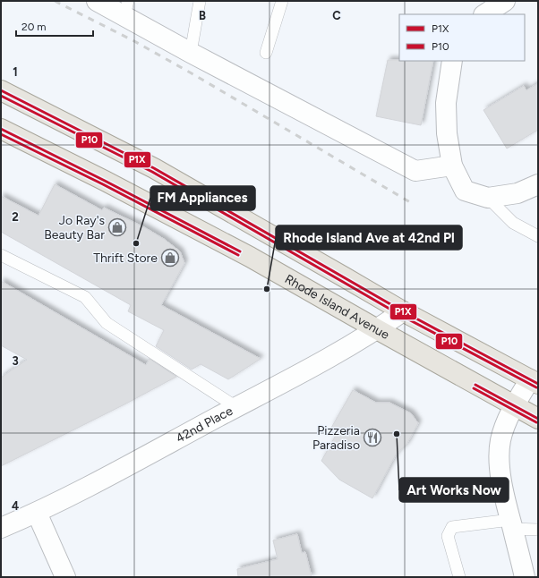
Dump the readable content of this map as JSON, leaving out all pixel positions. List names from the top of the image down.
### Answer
{
  "streets": {
    "main road": ["Rhode Island Avenue"],
    "street": ["42nd Place"]
  },
  "crossings": [
    ["Rhode Island Avenue", "42nd Place"]
  ],
  "places": {
    "shop": ["Jo Ray's Beauty Bar", "Thrift Store"],
    "other": ["FM Appliances", "Rhode Island Ave at 42nd Pl", "Art Works Now"],
    "restaurant": ["Pizzeria Paradiso"]
  },
  "lines": ["transit line P1X", "transit line P10"],
  "legend": ["P1X", "P10"],
  "scale_bar": "20 m",
  "grid": {
    "columns": ["B", "C"],
    "rows": [
      "1",
      "2",
      "3",
      "4"
    ]
  }
}
